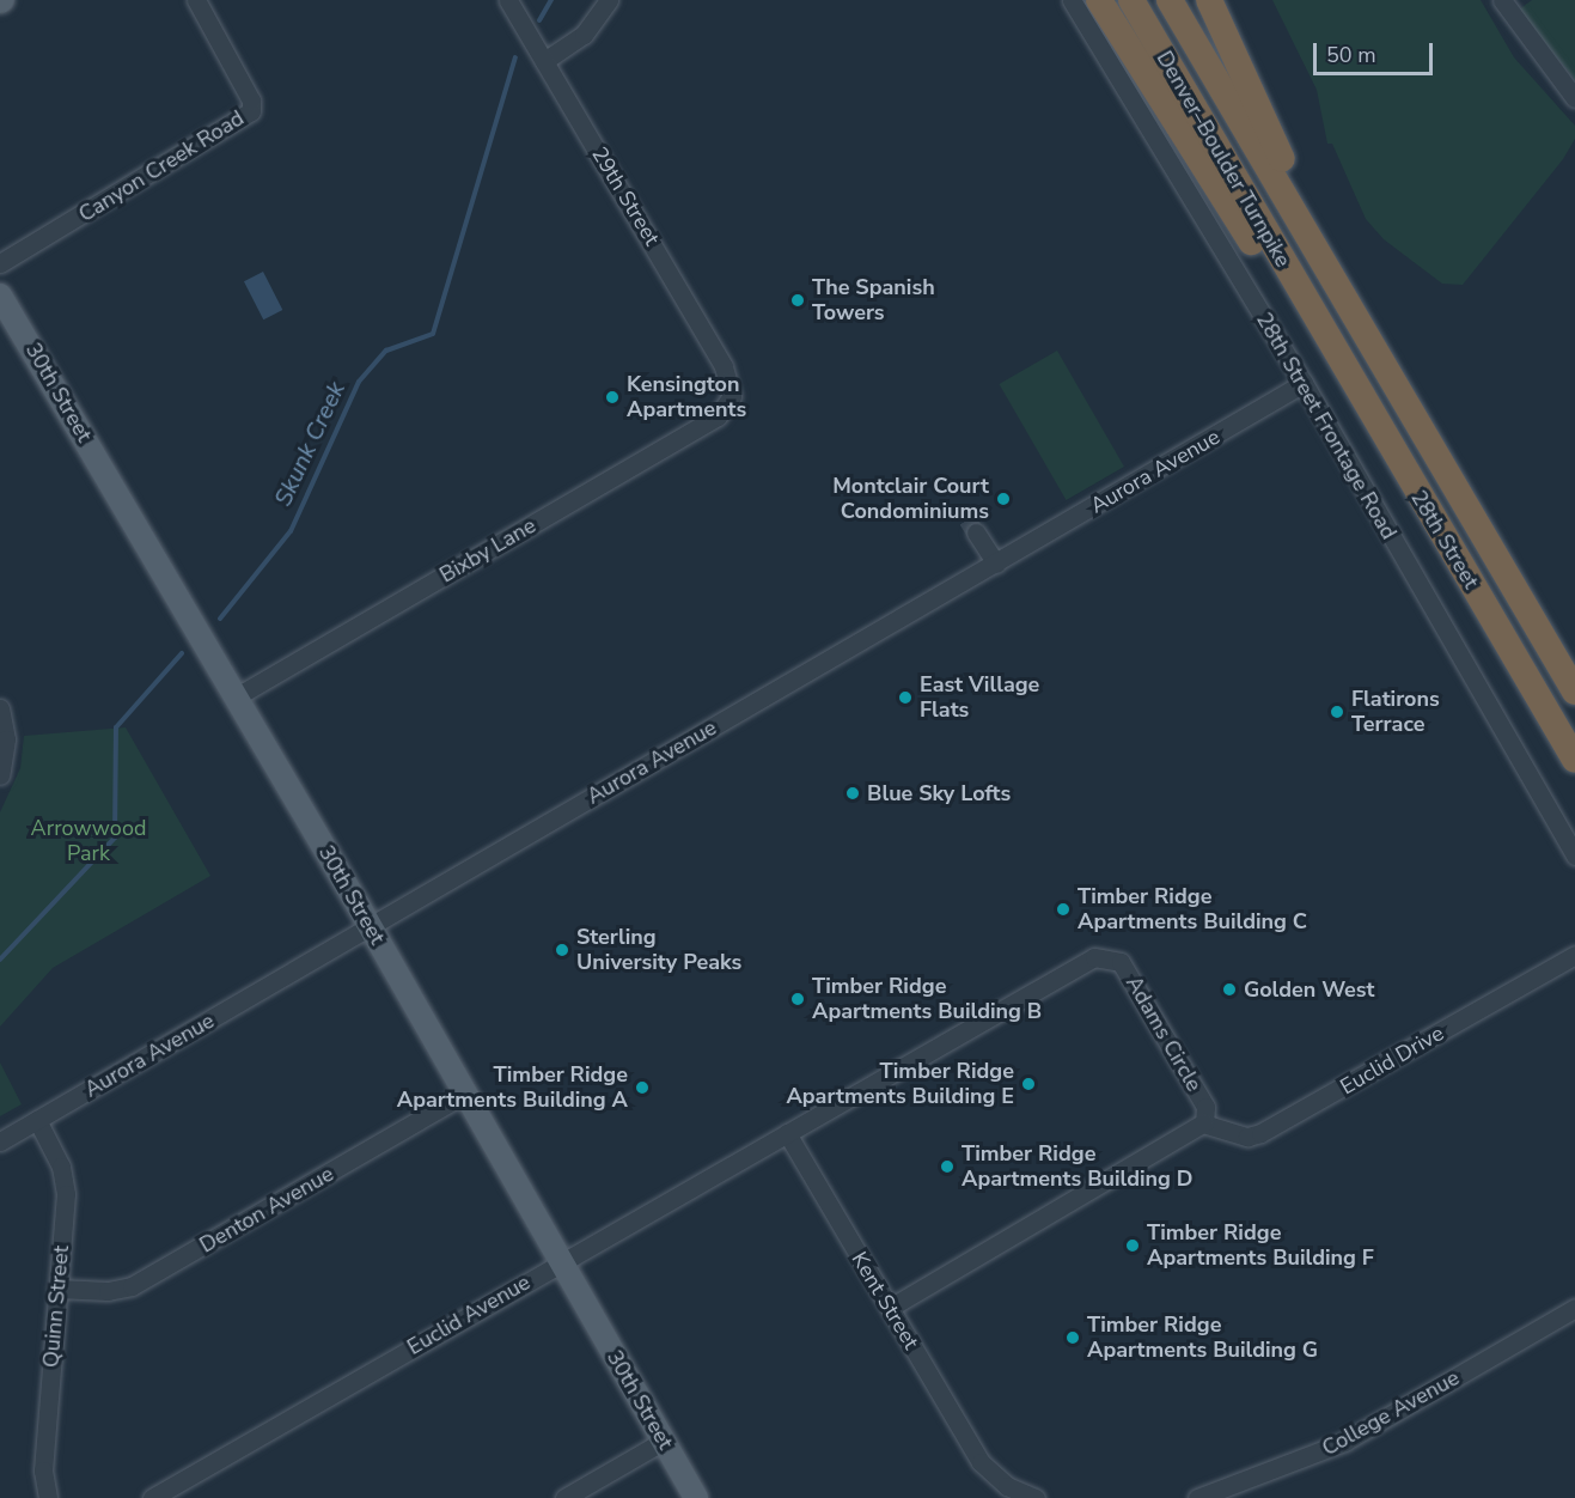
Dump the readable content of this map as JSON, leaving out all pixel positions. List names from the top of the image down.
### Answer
{
  "streets": {
    "highway": ["Denver–Boulder Turnpike", "28th Street"],
    "main road": ["30th Street"],
    "street": [
      "Canyon Creek Road",
      "29th Street",
      "28th Street Frontage Road",
      "Aurora Avenue",
      "Bixby Lane",
      "Adams Circle",
      "Euclid Drive",
      "Denton Avenue",
      "Kent Street",
      "Quinn Street",
      "Euclid Avenue",
      "College Avenue"
    ]
  },
  "crossings": [
    ["Denver–Boulder Turnpike", "28th Street"],
    ["29th Street", "Bixby Lane"],
    ["30th Street", "Aurora Avenue"],
    ["30th Street", "Bixby Lane"],
    ["30th Street", "Denton Avenue"],
    ["30th Street", "Euclid Avenue"],
    ["28th Street Frontage Road", "Aurora Avenue"],
    ["Aurora Avenue", "Quinn Street"],
    ["Adams Circle", "Euclid Drive"],
    ["Adams Circle", "Kent Street"],
    ["Adams Circle", "Euclid Avenue"],
    ["Denton Avenue", "Quinn Street"],
    ["Kent Street", "Euclid Avenue"]
  ],
  "water": ["Skunk Creek"],
  "parks": ["Arrowwood Park"],
  "places": [
    "The Spanish Towers",
    "Kensington Apartments",
    "Montclair Court Condominiums",
    "East Village Flats",
    "Flatirons Terrace",
    "Blue Sky Lofts",
    "Timber Ridge Apartments Building C",
    "Sterling University Peaks",
    "Golden West",
    "Timber Ridge Apartments Building B",
    "Timber Ridge Apartments Building E",
    "Timber Ridge Apartments Building A",
    "Timber Ridge Apartments Building D",
    "Timber Ridge Apartments Building F",
    "Timber Ridge Apartments Building G"
  ],
  "scale_bar": "50 m"
}
